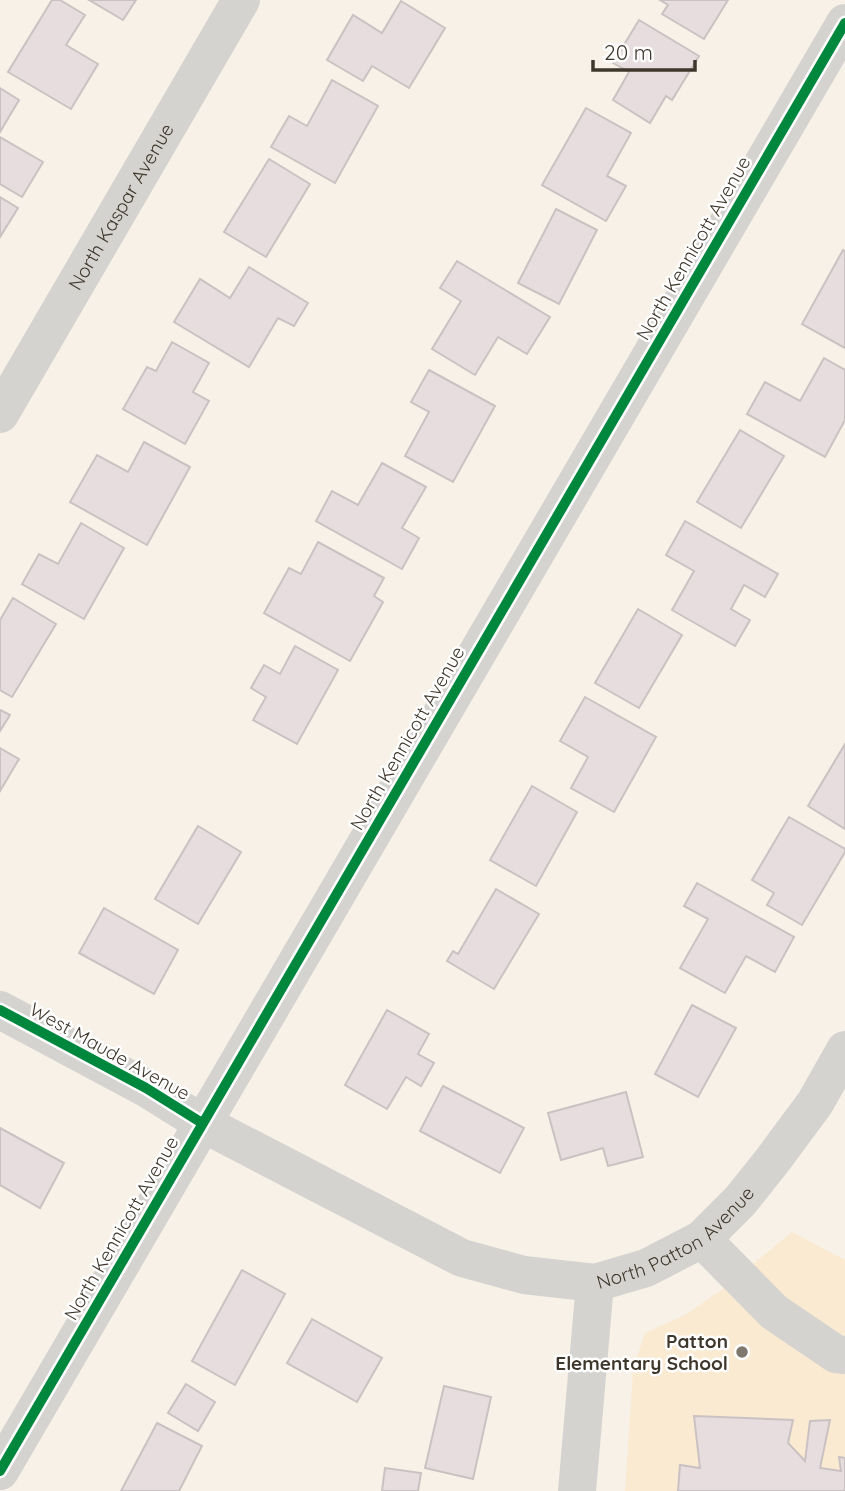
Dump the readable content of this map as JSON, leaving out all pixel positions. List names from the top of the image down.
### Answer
{
  "streets": {
    "street": [
      "North Kaspar Avenue",
      "North Kennicott Avenue",
      "West Maude Avenue",
      "North Patton Avenue"
    ]
  },
  "crossings": [
    ["North Kennicott Avenue", "West Maude Avenue"],
    ["West Maude Avenue", "North Patton Avenue"]
  ],
  "places": ["Patton Elementary School"],
  "scale_bar": "20 m"
}
